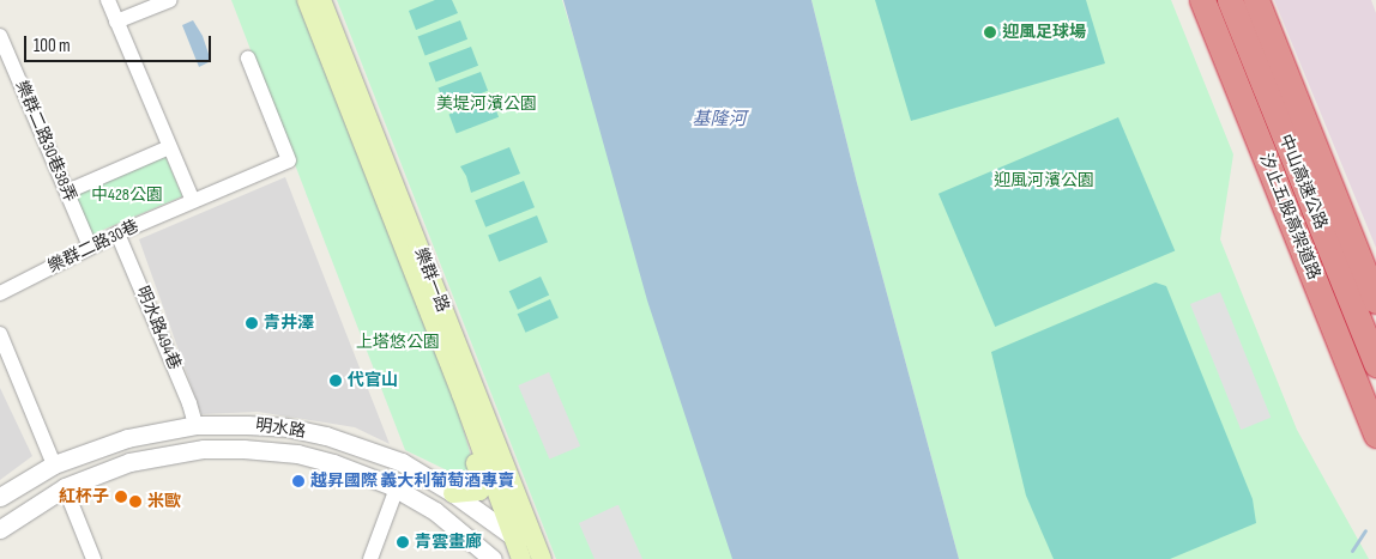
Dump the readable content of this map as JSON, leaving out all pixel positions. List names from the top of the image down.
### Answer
{
  "streets": {
    "highway": ["中山高速公路", "汐止五股高架道路"],
    "main road": ["樂群一路"],
    "street": [
      "樂群二路30巷38弄",
      "樂群二路30巷",
      "明水路494巷",
      "明水路"
    ]
  },
  "crossings": [
    ["樂群二路30巷38弄", "樂群二路30巷"],
    ["樂群二路30巷", "明水路494巷"],
    ["樂群一路", "明水路"],
    ["明水路494巷", "明水路"]
  ],
  "water": ["基隆河"],
  "parks": [
    "美堤河濱公園",
    "迎風河濱公園",
    "中428公園",
    "上塔悠公園"
  ],
  "places": [
    "迎風足球場",
    "青井澤",
    "代官山",
    "越昇國際 義大利葡萄酒專賣",
    "紅杯子",
    "米歐",
    "青雲畫廊"
  ],
  "scale_bar": "100 m"
}
